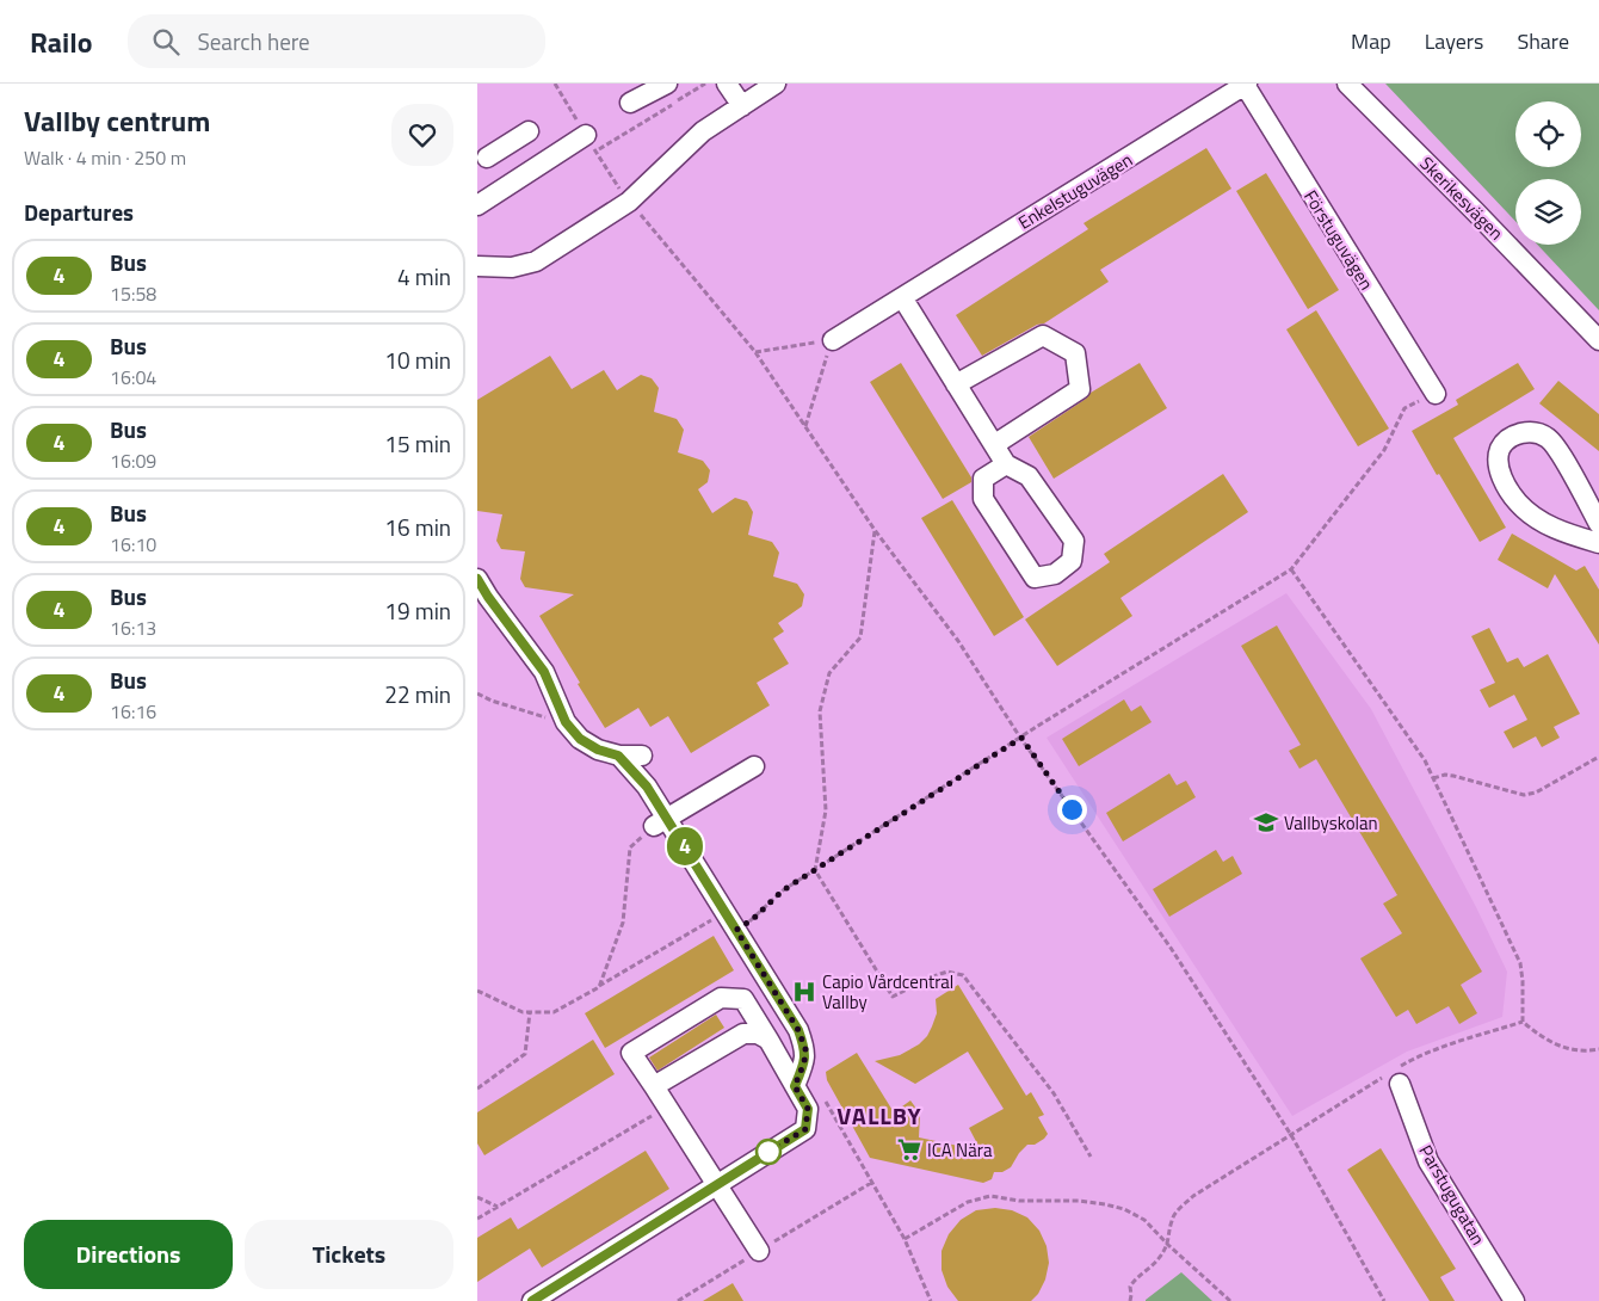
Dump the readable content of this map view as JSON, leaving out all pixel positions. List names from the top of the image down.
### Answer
{
  "streets": {
    "street": [
      "Enkelstuguvägen",
      "Skerikesvägen",
      "Förstuguvägen",
      "Parstugugatan"
    ]
  },
  "crossings": [
    ["Enkelstuguvägen", "Förstuguvägen"]
  ],
  "districts": ["VALLBY"],
  "places": {
    "school or university": ["Vallbyskolan"],
    "hospital": ["Capio Vårdcentral Vallby"],
    "supermarket": ["ICA Nära"]
  },
  "lines": ["bus line 4"],
  "page": {
    "header": "Railo",
    "search": "Search here",
    "nav": ["Map", "Layers", "Share"],
    "heading": [
      ["Vallby centrum", "Walk · 4 min · 250 m"],
      "Departures"
    ],
    "on_map": "4",
    "list": [
      {
        "mark": "4",
        "name": "Bus",
        "note": "15:58",
        "value": "4 min"
      },
      {
        "mark": "4",
        "name": "Bus",
        "note": "16:04",
        "value": "10 min"
      },
      {
        "mark": "4",
        "name": "Bus",
        "note": "16:09",
        "value": "15 min"
      },
      {
        "mark": "4",
        "name": "Bus",
        "note": "16:10",
        "value": "16 min"
      },
      {
        "mark": "4",
        "name": "Bus",
        "note": "16:13",
        "value": "19 min"
      },
      {
        "mark": "4",
        "name": "Bus",
        "note": "16:16",
        "value": "22 min"
      }
    ],
    "buttons": ["Directions", "Tickets"]
  }
}
